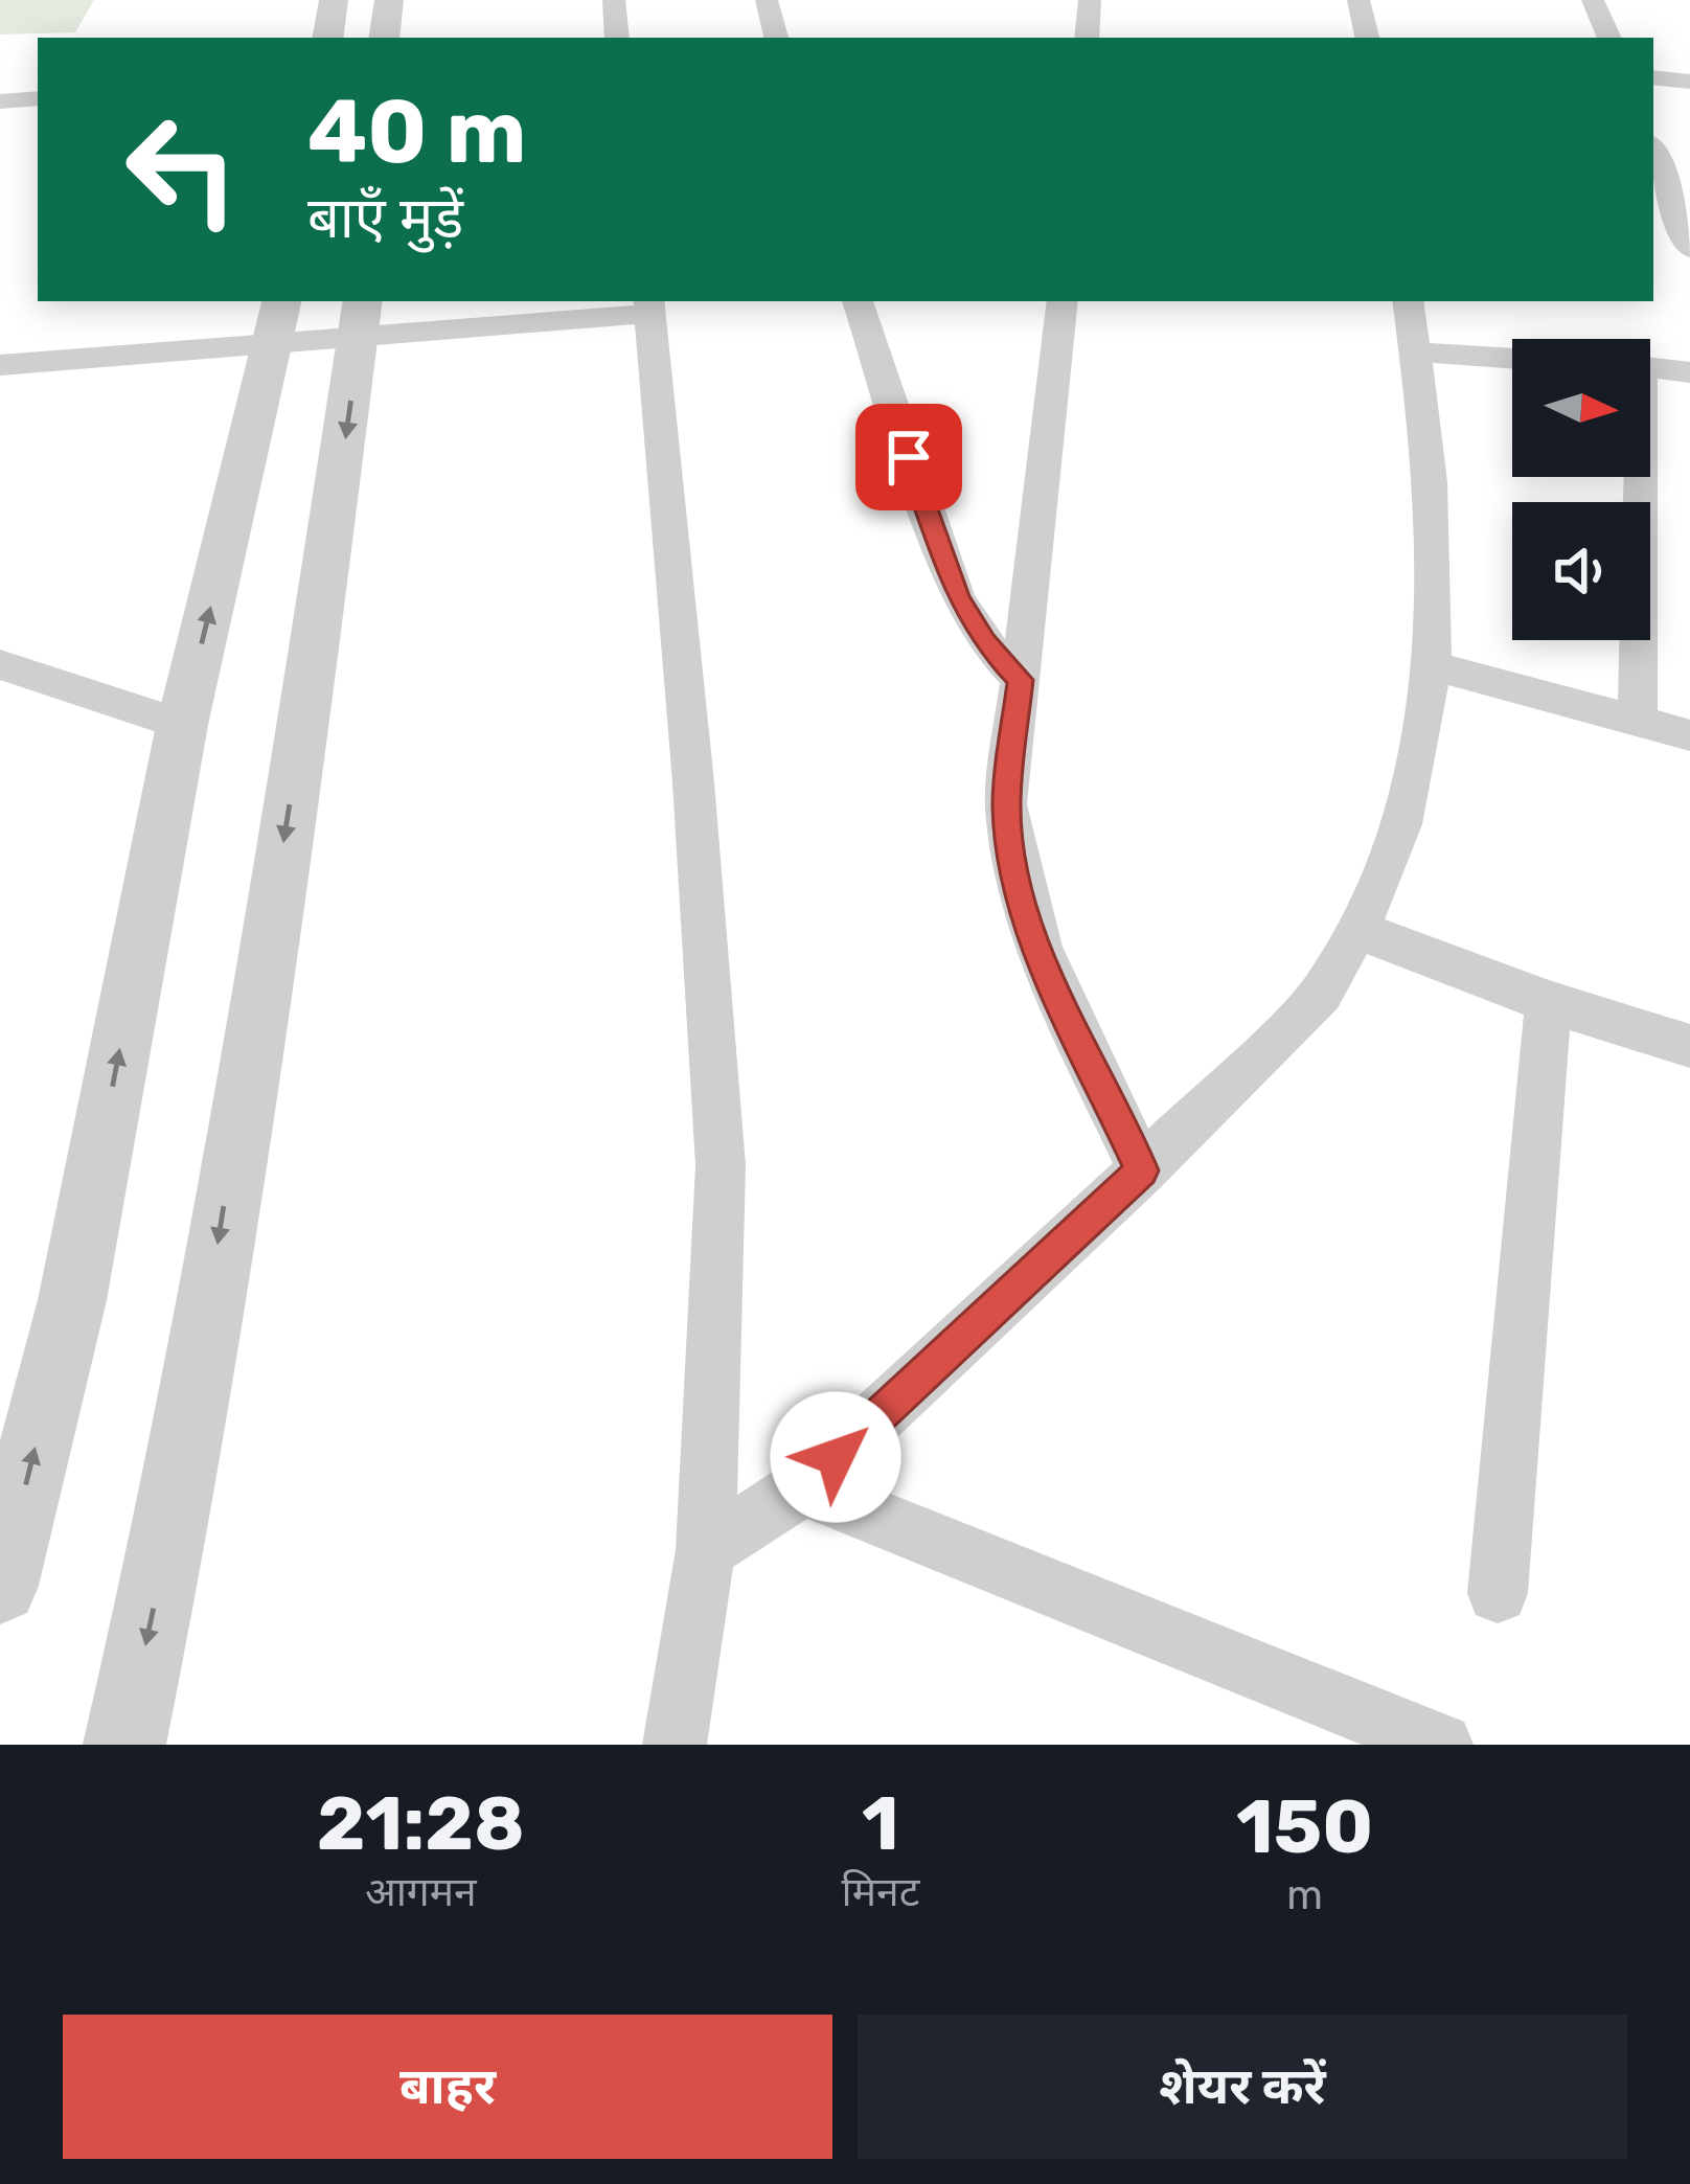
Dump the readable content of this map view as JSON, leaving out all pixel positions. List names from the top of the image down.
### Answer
{
  "north": "right",
  "page": {
    "turn": ["40 m", "बाएँ मुड़ें"],
    "eta": [
      "21:28",
      "आगमन",
      "1",
      "मिनट",
      "150",
      "m"
    ],
    "buttons": ["बाहर", "शेयर करें"]
  }
}
